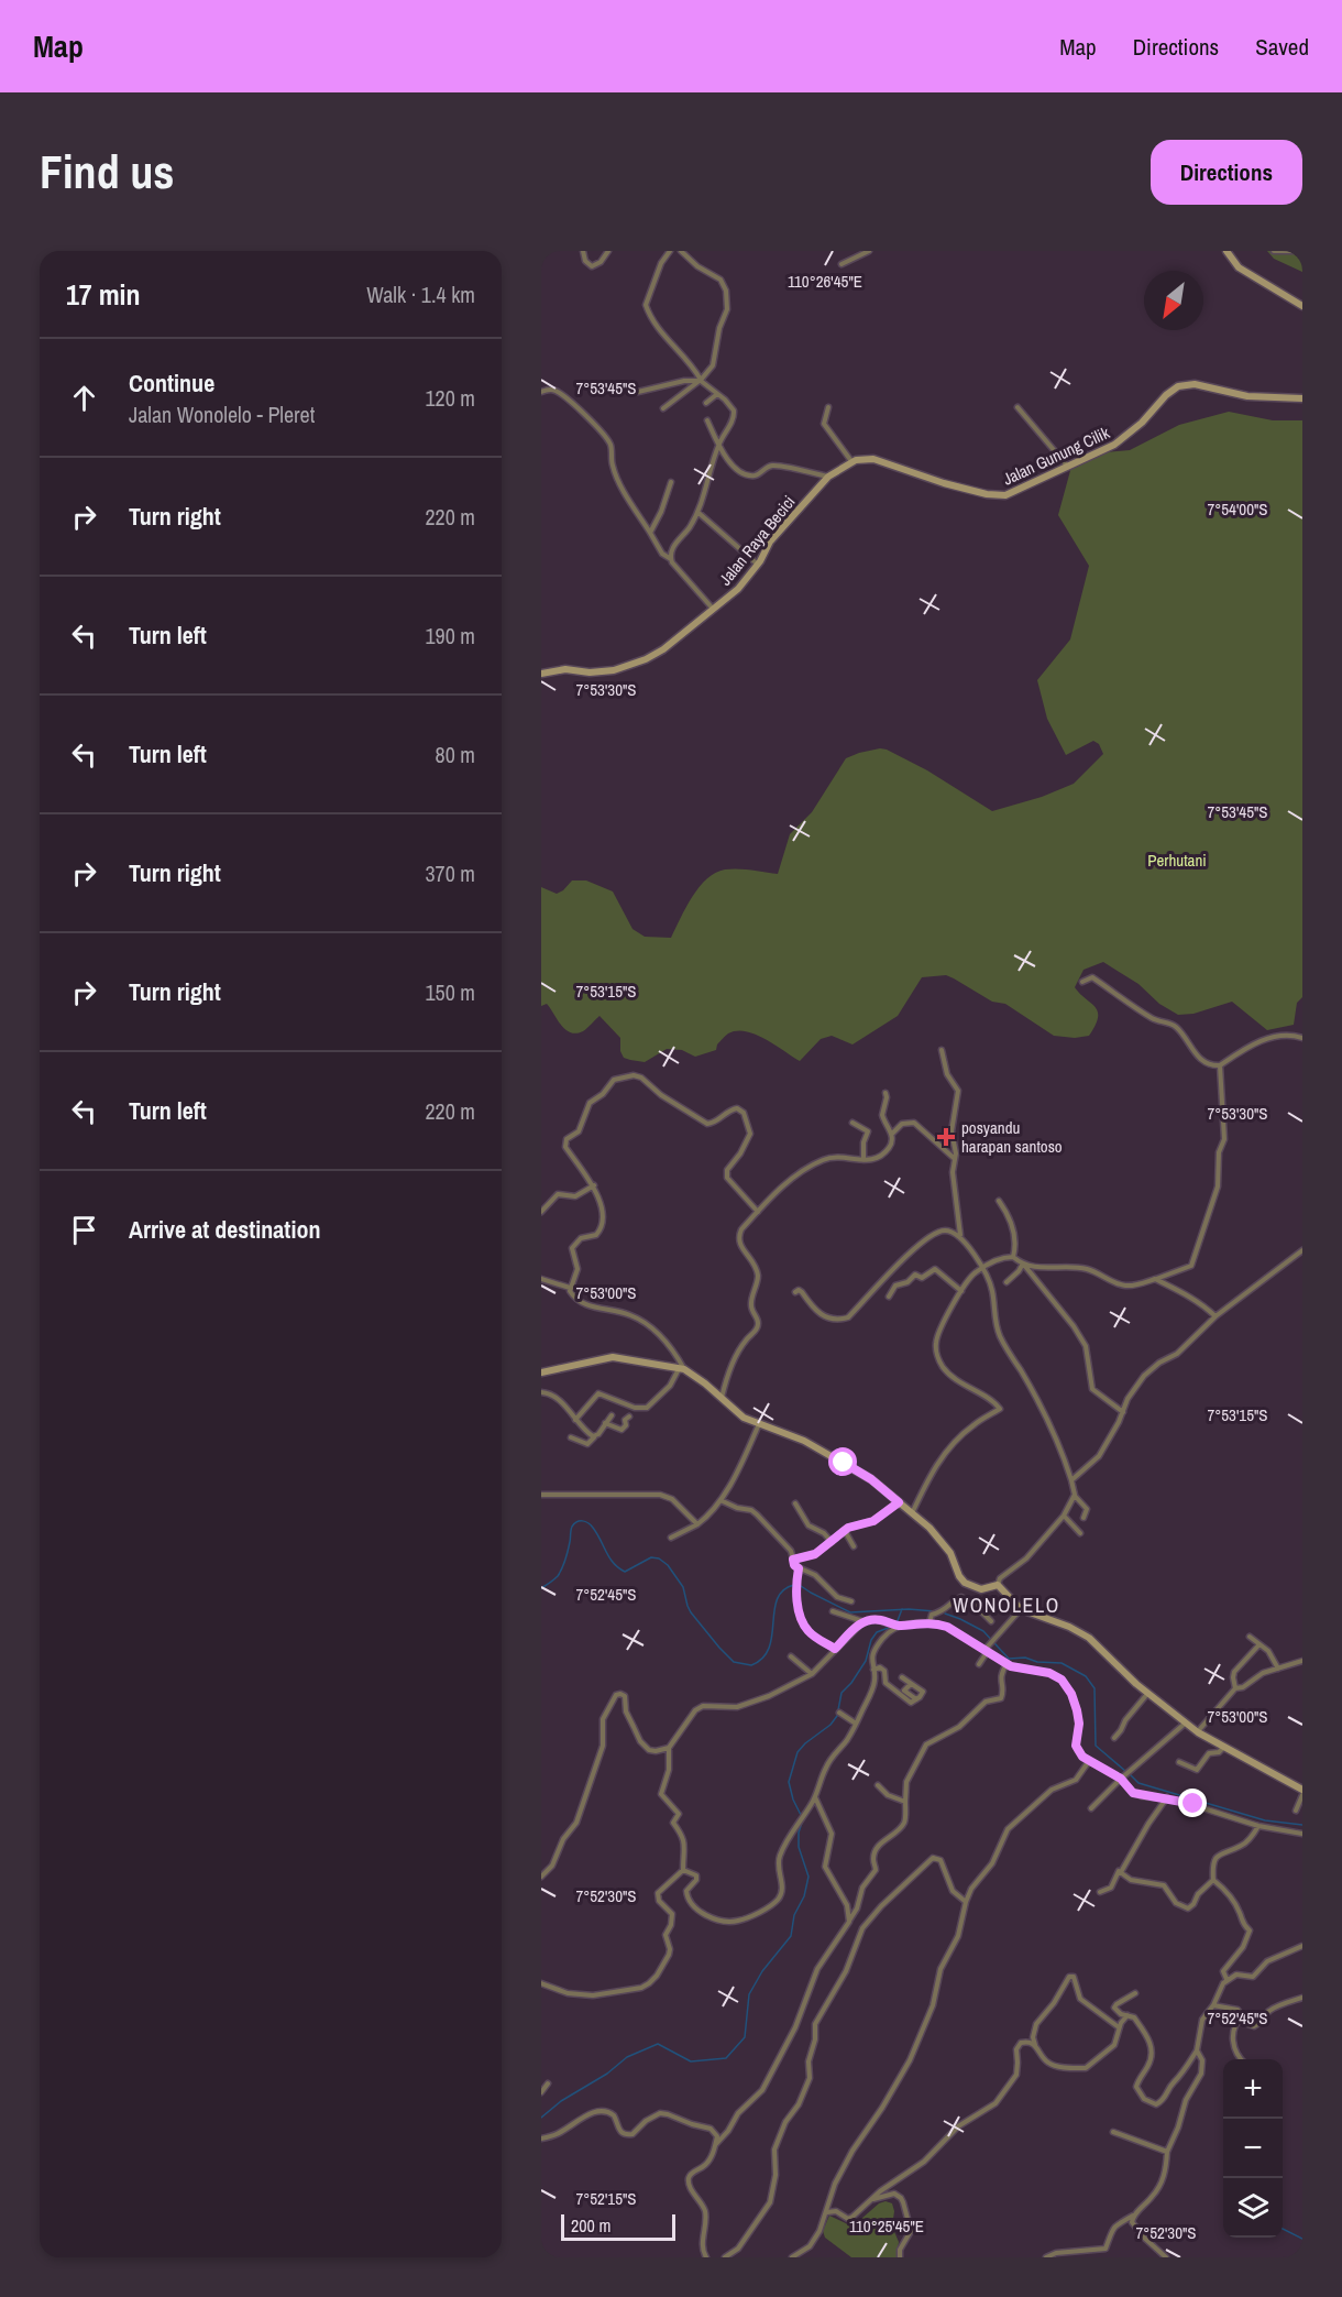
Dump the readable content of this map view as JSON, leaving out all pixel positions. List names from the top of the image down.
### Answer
{
  "streets": {
    "main road": ["Jalan Gunung Cilik", "Jalan Raya Becici"]
  },
  "crossings": [
    ["Jalan Gunung Cilik", "Jalan Raya Becici"]
  ],
  "districts": ["WONOLELO"],
  "parks": ["Perhutani"],
  "places": {
    "health": ["posyandu harapan santoso"]
  },
  "scale_bar": "200 m",
  "north": "bottom left",
  "page": {
    "header": "Map",
    "nav": ["Map", "Directions", "Saved"],
    "buttons": "Directions",
    "title": "Find us",
    "heading": ["17 min", "Walk · 1.4 km"],
    "list": [
      ["Continue", "Jalan Wonolelo - Pleret", "120 m"],
      ["Turn right", "220 m"],
      ["Turn left", "190 m"],
      ["Turn left", "80 m"],
      ["Turn right", "370 m"],
      ["Turn right", "150 m"],
      ["Turn left", "220 m"],
      "Arrive at destination"
    ],
    "map_buttons": ["+", "−"],
    "scale": "200 m"
  },
  "coordinates": [
    "110°26'45\"E",
    "7°53'45\"S",
    "7°54'00\"S",
    "7°53'30\"S",
    "7°53'15\"S",
    "7°53'00\"S",
    "7°52'45\"S",
    "7°52'30\"S",
    "7°52'15\"S",
    "110°25'45\"E"
  ]
}
